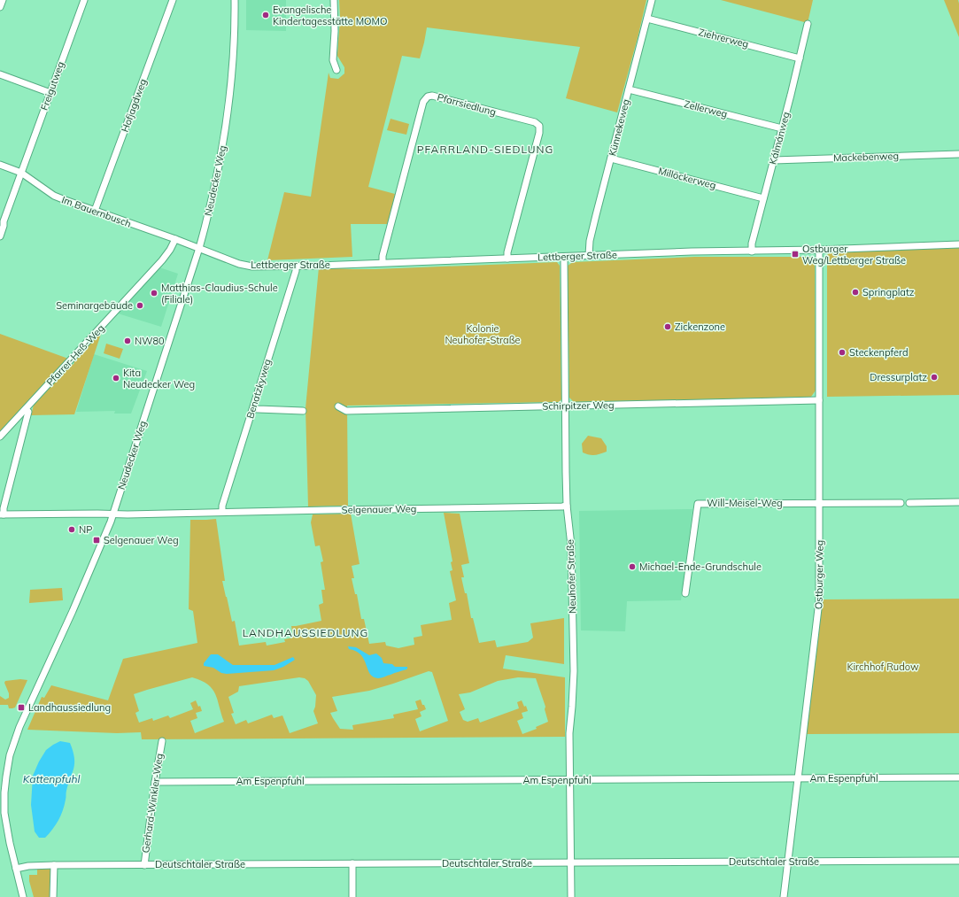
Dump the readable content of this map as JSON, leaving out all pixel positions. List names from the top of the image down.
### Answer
{
  "streets": {
    "street": [
      "Ziehrerweg",
      "Freigutweg",
      "Pfarrsiedlung",
      "Hofjagdweg",
      "Zellerweg",
      "Künnekeweg",
      "Kálmánweg",
      "Mackebenweg",
      "Millöckerweg",
      "Neudecker Weg",
      "Im Bauernbusch",
      "Lettberger Straße",
      "Pfarrer-Heß-Weg",
      "Benatzkyweg",
      "Schirpitzer Weg",
      "Will-Meisel-Weg",
      "Selgenauer Weg",
      "Ostburger Weg",
      "Neuhofer Straße",
      "Am Espenpfuhl",
      "Gerhard-Winkler-Weg",
      "Deutschtaler Straße"
    ]
  },
  "crossings": [
    ["Ziehrerweg", "Künnekeweg"],
    ["Ziehrerweg", "Kálmánweg"],
    ["Freigutweg", "Im Bauernbusch"],
    ["Pfarrsiedlung", "Lettberger Straße"],
    ["Hofjagdweg", "Im Bauernbusch"],
    ["Zellerweg", "Künnekeweg"],
    ["Zellerweg", "Kálmánweg"],
    ["Künnekeweg", "Millöckerweg"],
    ["Künnekeweg", "Lettberger Straße"],
    ["Kálmánweg", "Mackebenweg"],
    ["Kálmánweg", "Millöckerweg"],
    ["Kálmánweg", "Lettberger Straße"],
    ["Neudecker Weg", "Im Bauernbusch"],
    ["Neudecker Weg", "Lettberger Straße"],
    ["Neudecker Weg", "Selgenauer Weg"],
    ["Neudecker Weg", "Deutschtaler Straße"],
    ["Im Bauernbusch", "Lettberger Straße"],
    ["Im Bauernbusch", "Pfarrer-Heß-Weg"],
    ["Lettberger Straße", "Benatzkyweg"],
    ["Lettberger Straße", "Ostburger Weg"],
    ["Lettberger Straße", "Neuhofer Straße"],
    ["Benatzkyweg", "Selgenauer Weg"],
    ["Schirpitzer Weg", "Ostburger Weg"],
    ["Schirpitzer Weg", "Neuhofer Straße"],
    ["Will-Meisel-Weg", "Ostburger Weg"],
    ["Selgenauer Weg", "Neuhofer Straße"],
    ["Ostburger Weg", "Am Espenpfuhl"],
    ["Ostburger Weg", "Deutschtaler Straße"],
    ["Neuhofer Straße", "Am Espenpfuhl"],
    ["Neuhofer Straße", "Deutschtaler Straße"],
    ["Am Espenpfuhl", "Gerhard-Winkler-Weg"],
    ["Gerhard-Winkler-Weg", "Deutschtaler Straße"]
  ],
  "districts": ["PFARRLAND-SIEDLUNG", "LANDHAUSSIEDLUNG"],
  "water": ["Kattenpfuhl"],
  "parks": ["Kolonie Neuhofer-Straße", "Kirchhof Rudow"],
  "places": {
    "other": [
      "Evangelische Kindertagesstätte MOMO",
      "Springplatz",
      "Matthias-Claudius-Schule (Filiale)",
      "Seminargebäude",
      "Zickenzone",
      "NW80",
      "Steckenpferd",
      "Dressurplatz",
      "Kita Neudecker Weg",
      "NP",
      "Michael-Ende-Grundschule"
    ],
    "transit": ["Ostburger Weg/Lettberger Straße", "Selgenauer Weg", "Landhaussiedlung"]
  }
}
